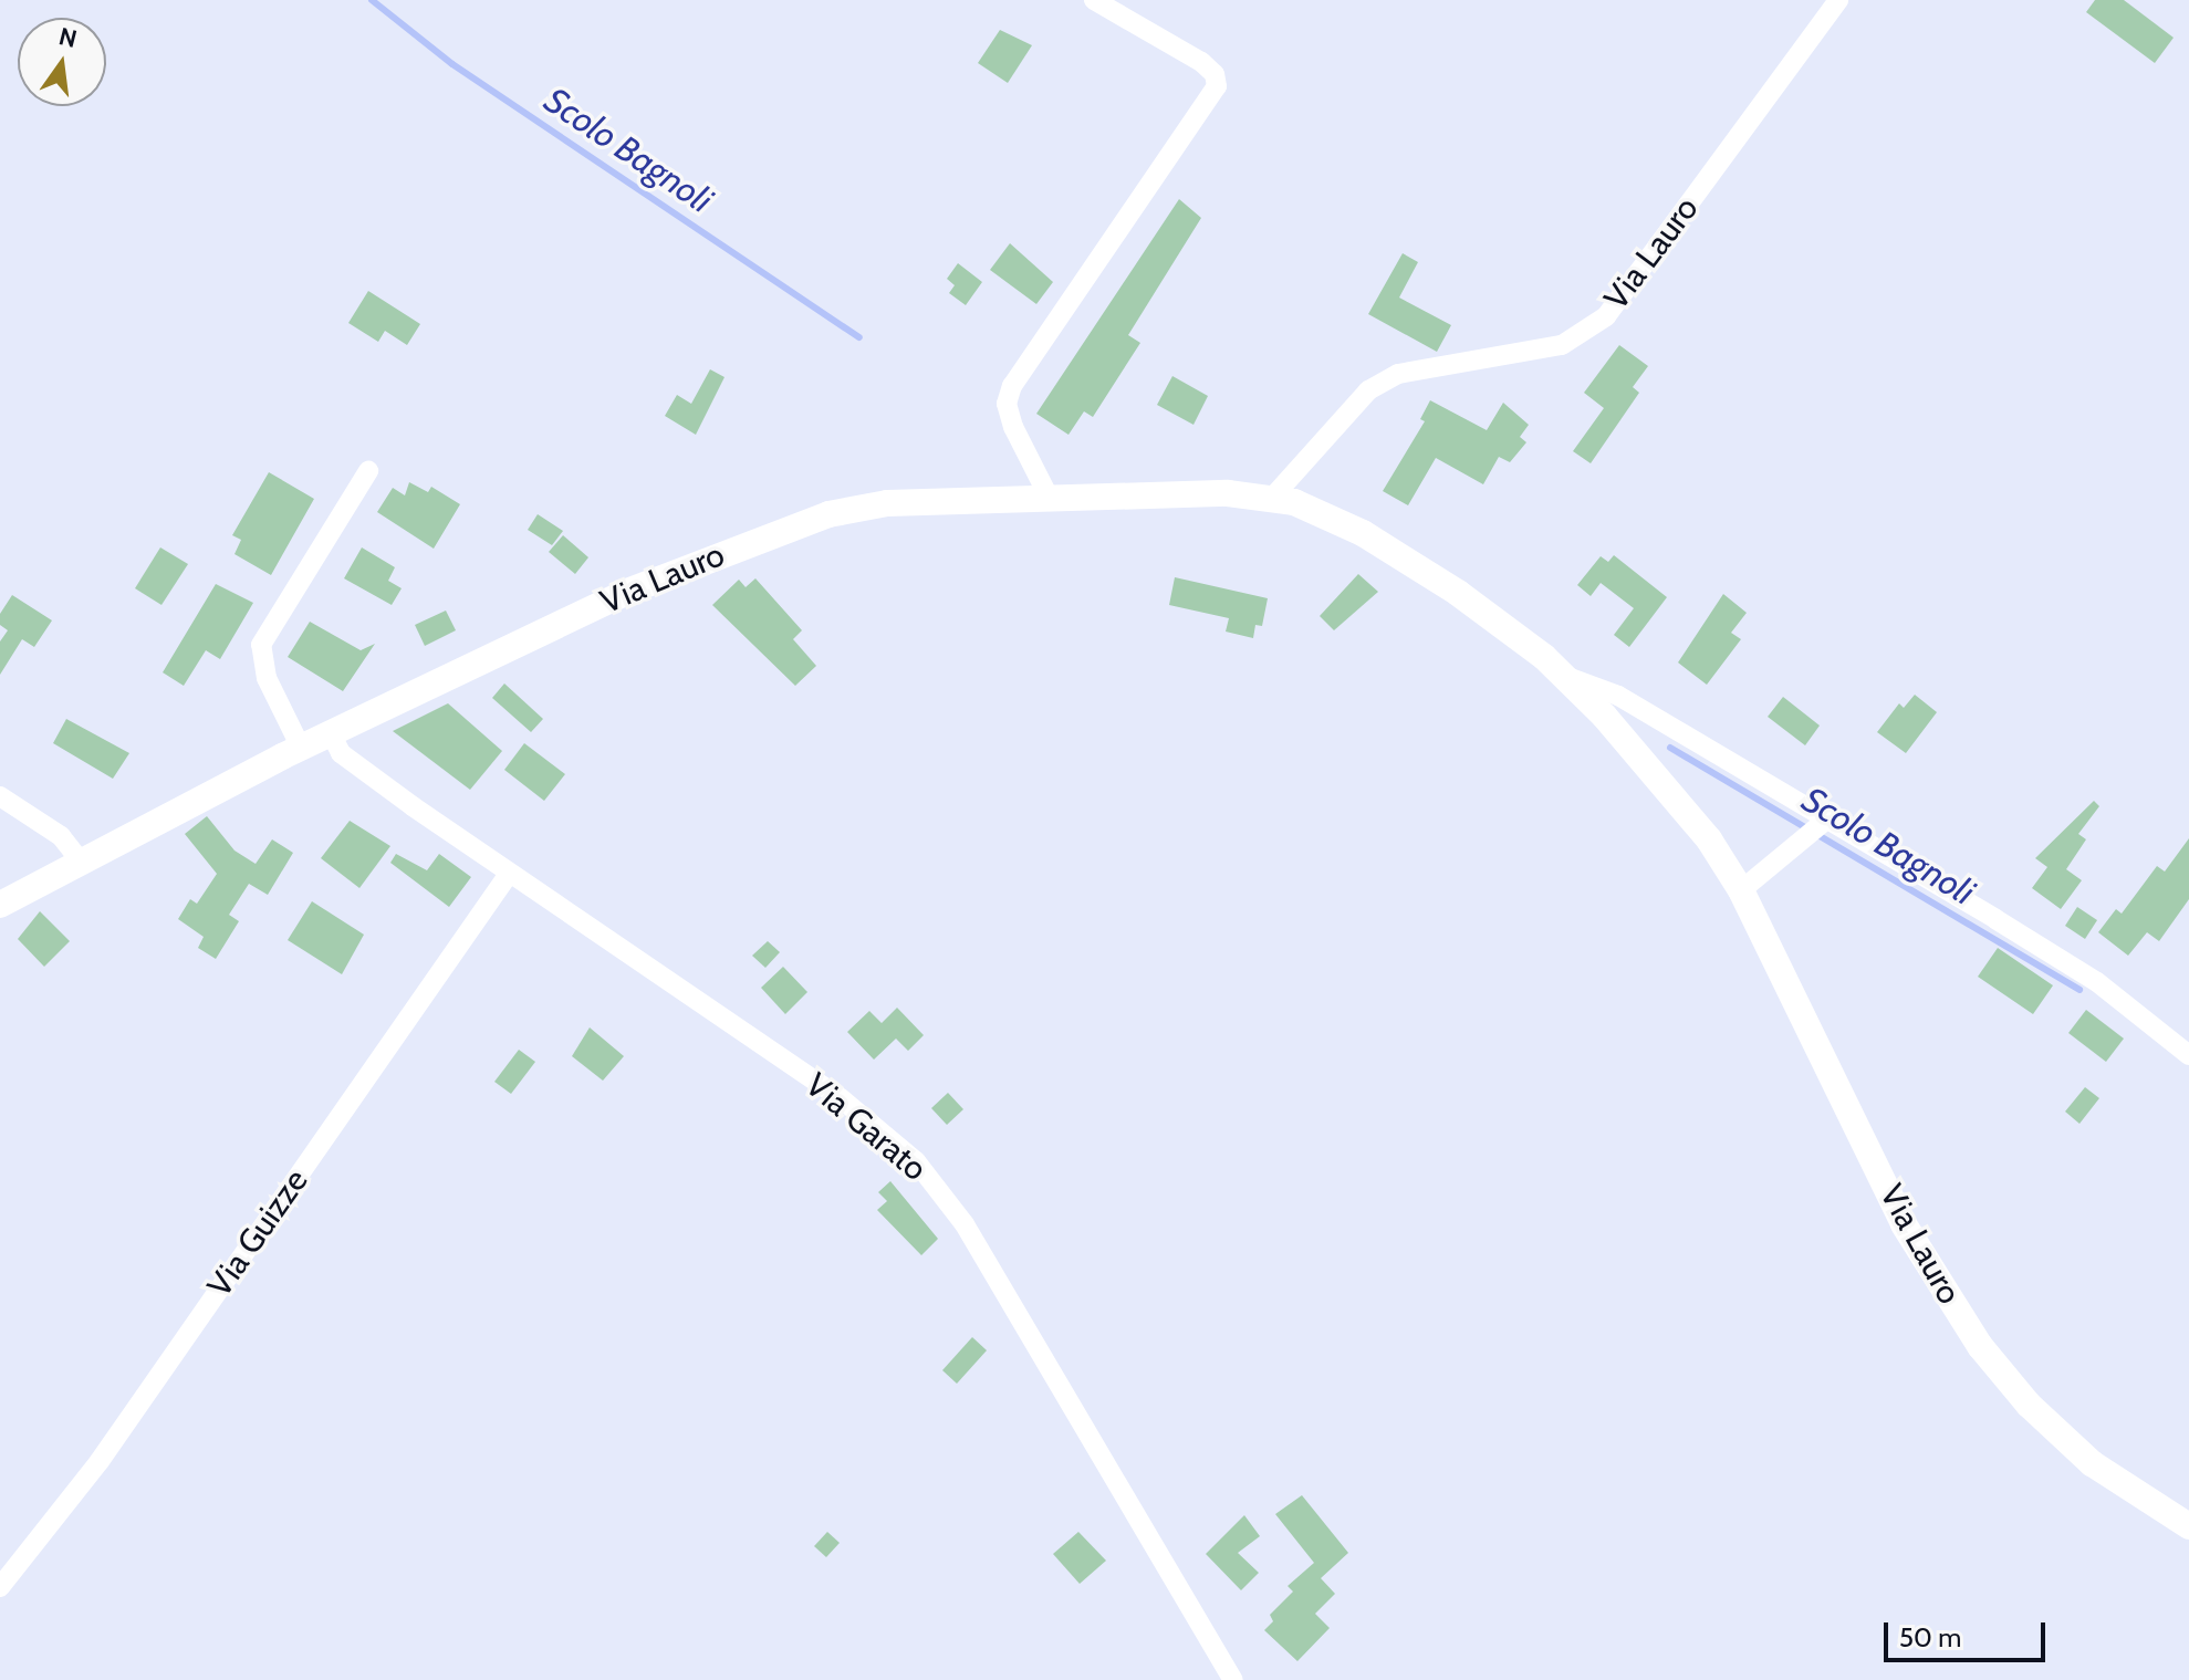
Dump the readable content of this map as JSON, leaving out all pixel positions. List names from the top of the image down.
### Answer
{
  "streets": {
    "street": ["Via Lauro", "Via Garato", "Via Guizze"]
  },
  "crossings": [
    ["Via Lauro", "Via Garato"],
    ["Via Garato", "Via Guizze"]
  ],
  "water": ["Scolo Bagnoli"],
  "scale_bar": "50 m",
  "north": "top"
}
